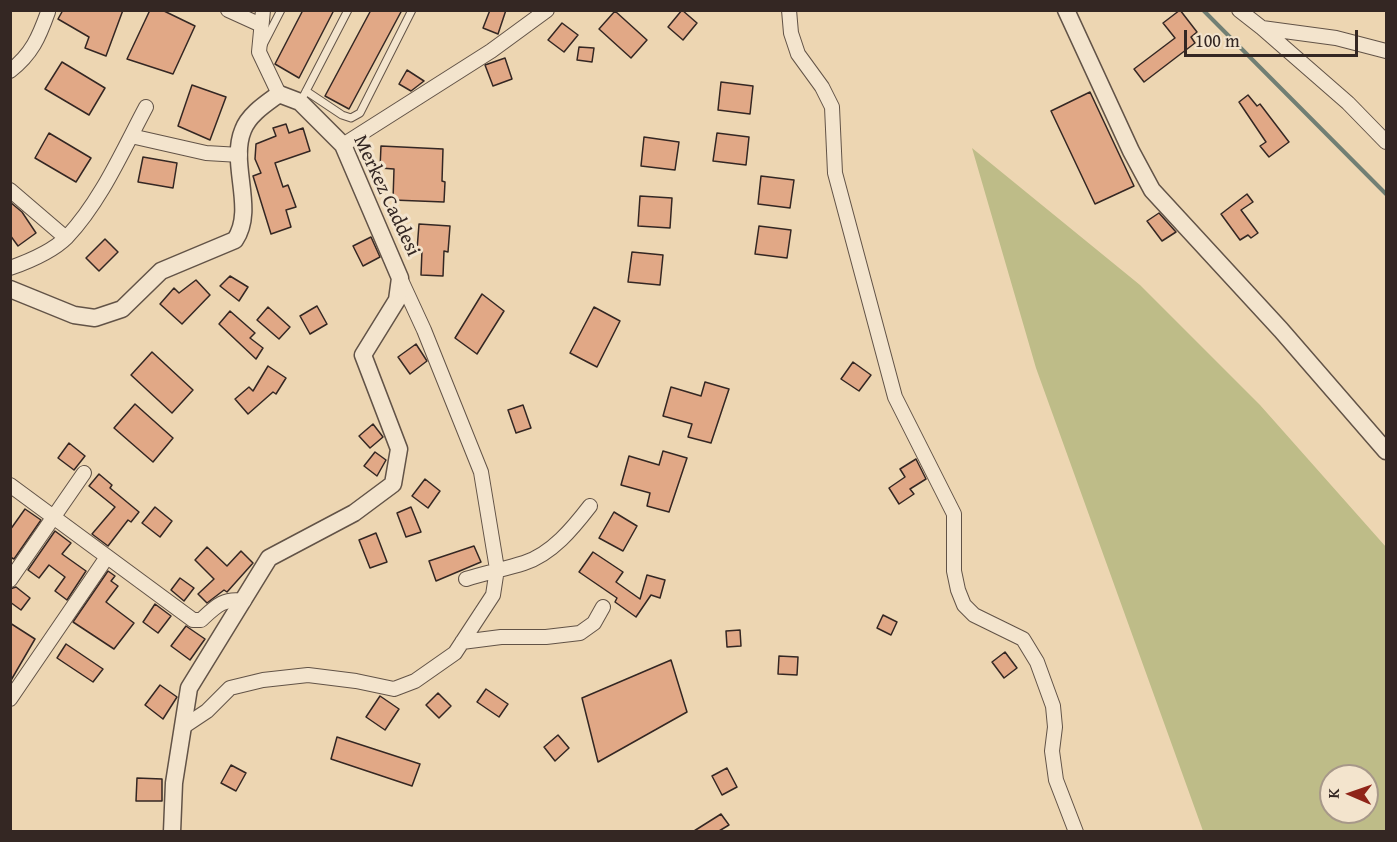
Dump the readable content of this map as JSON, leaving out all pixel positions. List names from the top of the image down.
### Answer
{
  "streets": {
    "street": ["Merkez Caddesi"]
  },
  "scale_bar": "100 m",
  "north": "left"
}
